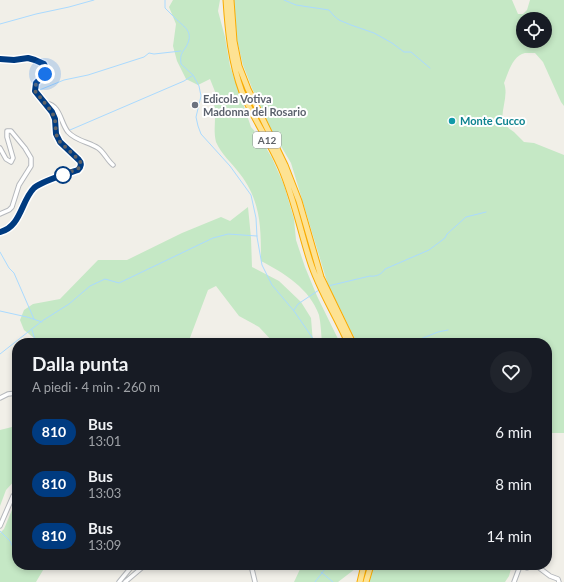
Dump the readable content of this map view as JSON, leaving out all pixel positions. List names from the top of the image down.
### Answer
{
  "streets": {
    "highway": ["A12"]
  },
  "places": ["Edicola Votiva Madonna del Rosario", "Monte Cucco"],
  "lines": ["bus line 810"],
  "page": {
    "heading": ["Dalla punta", "A piedi · 4 min · 260 m"],
    "list": [
      {
        "mark": "810",
        "name": "Bus",
        "note": "13:01",
        "value": "6 min"
      },
      {
        "mark": "810",
        "name": "Bus",
        "note": "13:03",
        "value": "8 min"
      },
      {
        "mark": "810",
        "name": "Bus",
        "note": "13:09",
        "value": "14 min"
      }
    ]
  }
}
